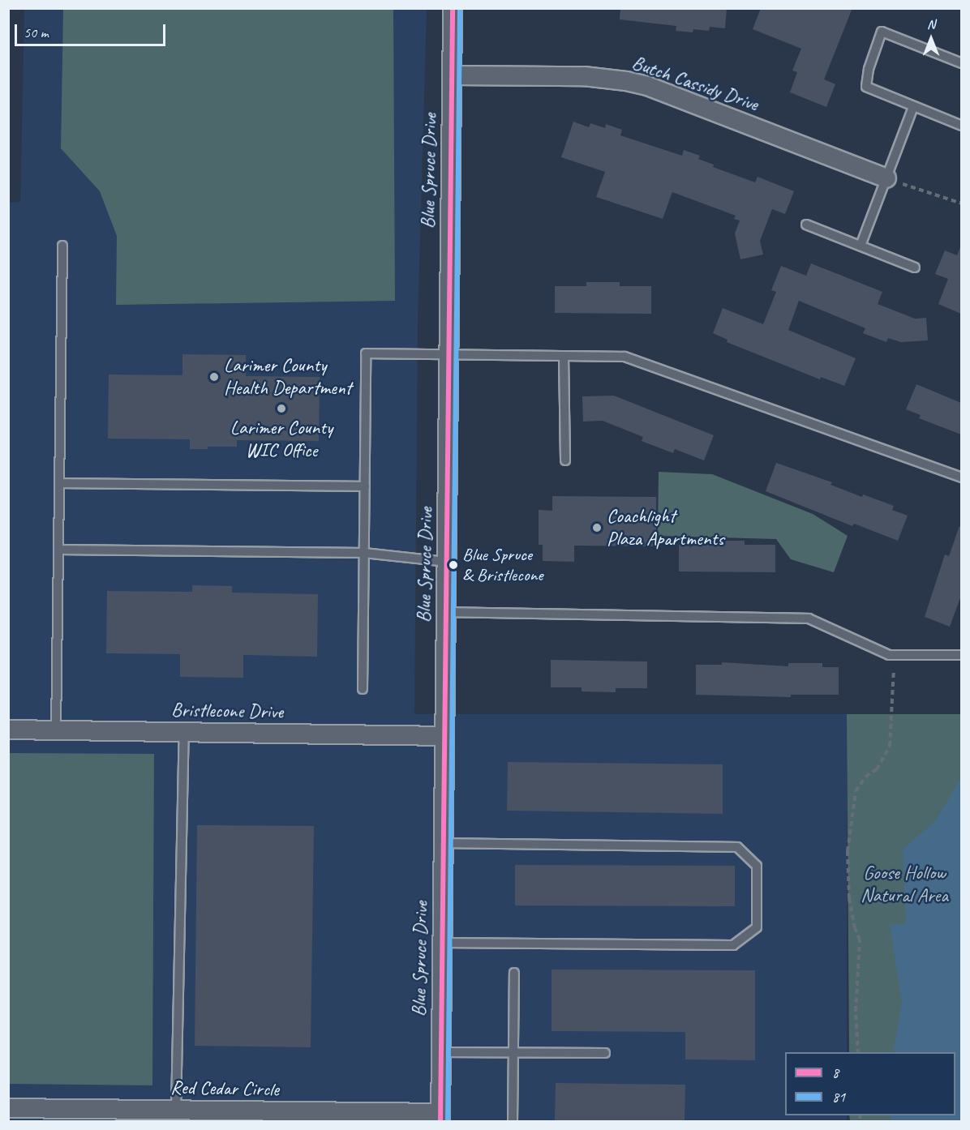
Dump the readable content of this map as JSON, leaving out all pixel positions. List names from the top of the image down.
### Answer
{
  "streets": {
    "street": [
      "Butch Cassidy Drive",
      "Blue Spruce Drive",
      "Bristlecone Drive",
      "Red Cedar Circle"
    ]
  },
  "crossings": [
    ["Butch Cassidy Drive", "Blue Spruce Drive"],
    ["Blue Spruce Drive", "Bristlecone Drive"],
    ["Blue Spruce Drive", "Red Cedar Circle"]
  ],
  "parks": ["Goose Hollow Natural Area"],
  "places": [
    "Larimer County Health Department",
    "Larimer County WIC Office",
    "Coachlight Plaza Apartments",
    "Blue Spruce & Bristlecone"
  ],
  "lines": ["transit line 8", "transit line 81"],
  "legend": ["8", "81"],
  "scale_bar": "50 m",
  "north": "top"
}
